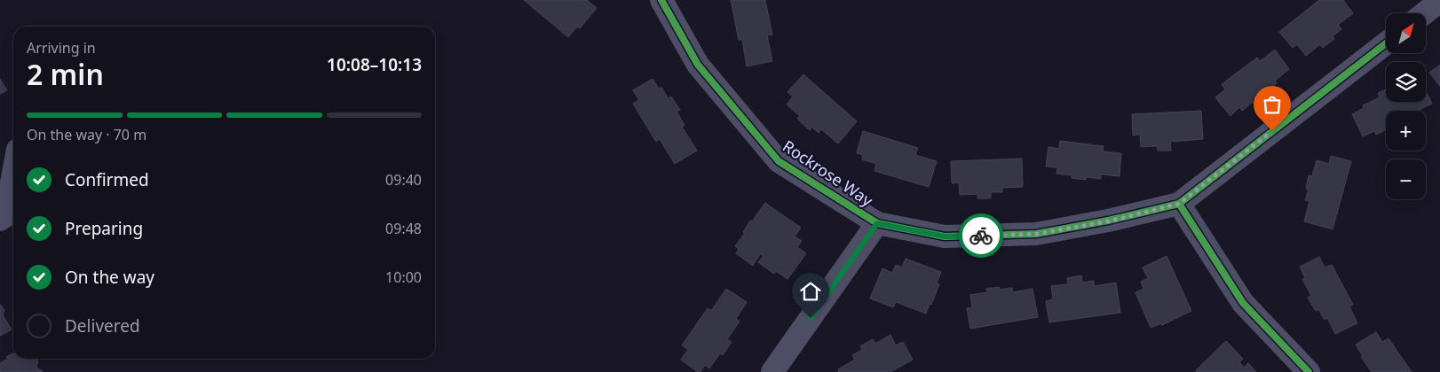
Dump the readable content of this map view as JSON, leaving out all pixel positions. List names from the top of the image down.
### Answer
{
  "streets": {
    "street": ["Rockrose Way"]
  },
  "north": "top right",
  "page": {
    "map_buttons": ["+", "−"],
    "heading": ["2 min", "Arriving in", "10:08–10:13"],
    "bar": "On the way · 70 m",
    "list": [
      ["Confirmed", "09:40"],
      ["Preparing", "09:48"],
      ["On the way", "10:00"],
      "Delivered"
    ]
  }
}
